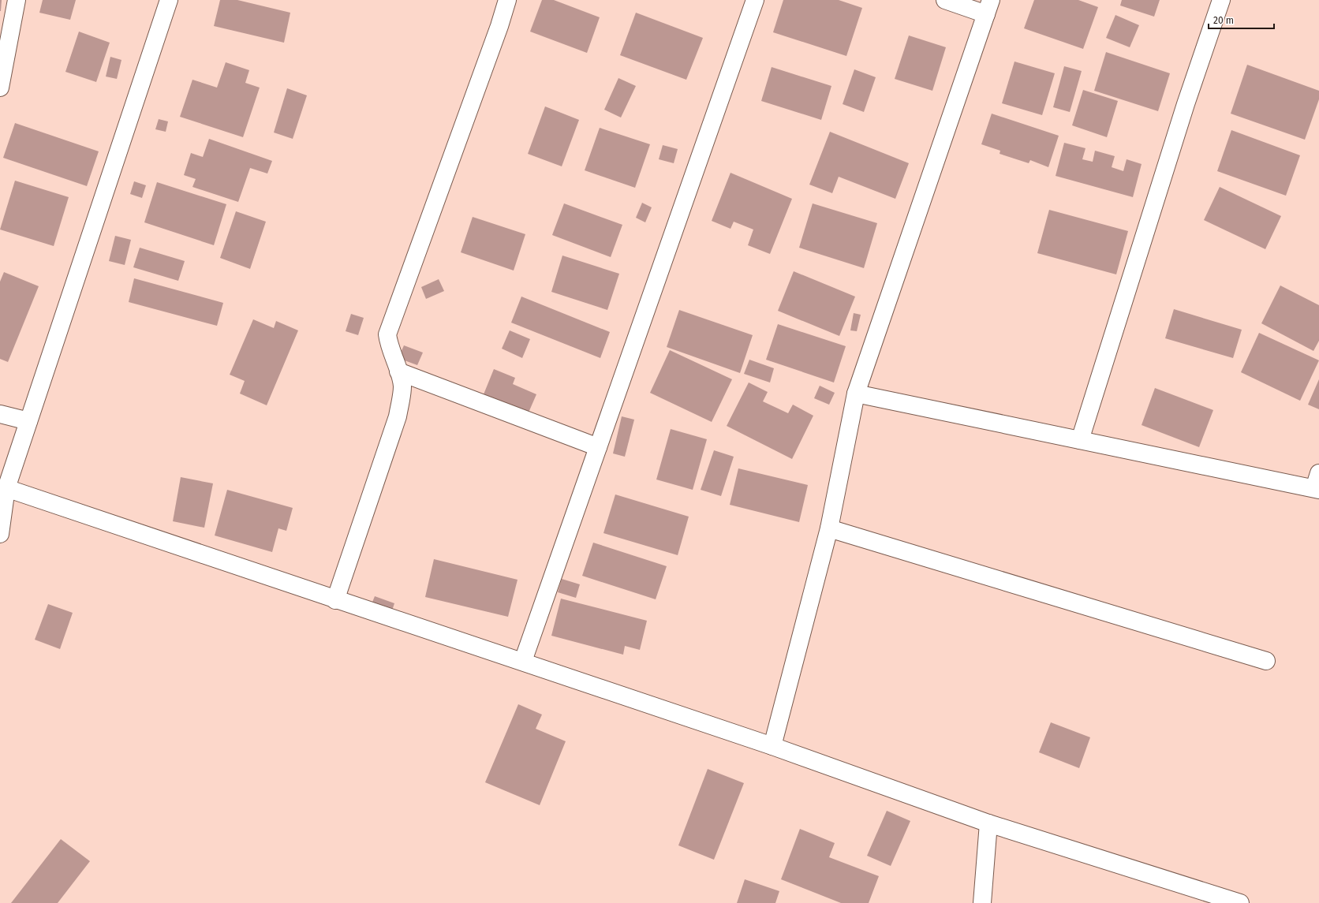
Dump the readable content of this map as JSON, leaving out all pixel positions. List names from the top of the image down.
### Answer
{
  "scale_bar": "20 m"
}
